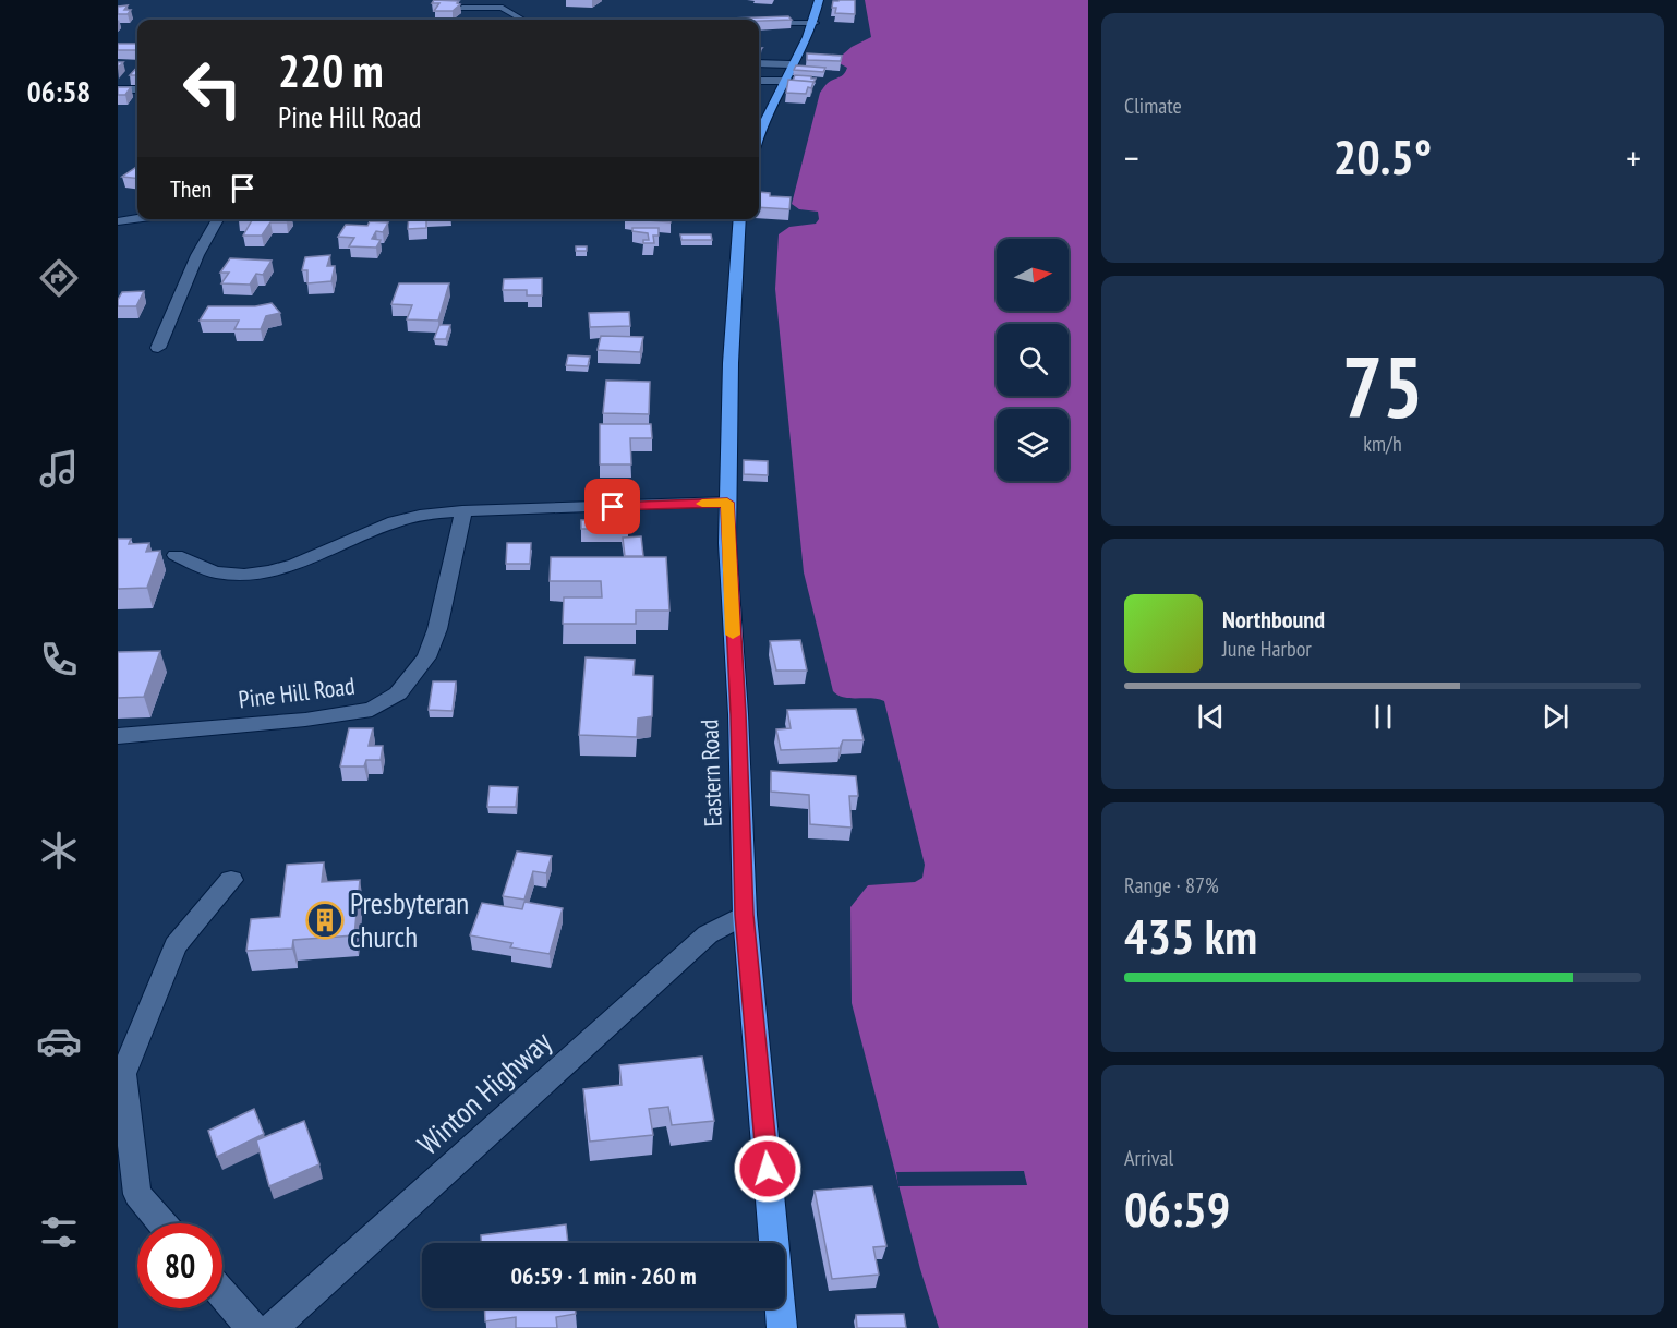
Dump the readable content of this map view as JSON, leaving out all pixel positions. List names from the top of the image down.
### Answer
{
  "streets": {
    "highway": ["Eastern Road"],
    "street": ["Pine Hill Road", "Winton Highway"]
  },
  "crossings": [
    ["Eastern Road", "Winton Highway"]
  ],
  "places": {
    "building": ["Presbyteran church"]
  },
  "north": "right",
  "page": {
    "tabs": "06:58",
    "tile": [
      "Climate",
      ["75", "km/h"],
      ["Range · 87%", "435 km"],
      ["Arrival", "06:59"]
    ],
    "turn": ["220 m", "Pine Hill Road"],
    "heat": ["−", "20.5°", "+"],
    "then": "Then",
    "song": ["Northbound", "June Harbor"],
    "limit": "80",
    "trip": "06:59 · 1 min · 260 m"
  }
}
